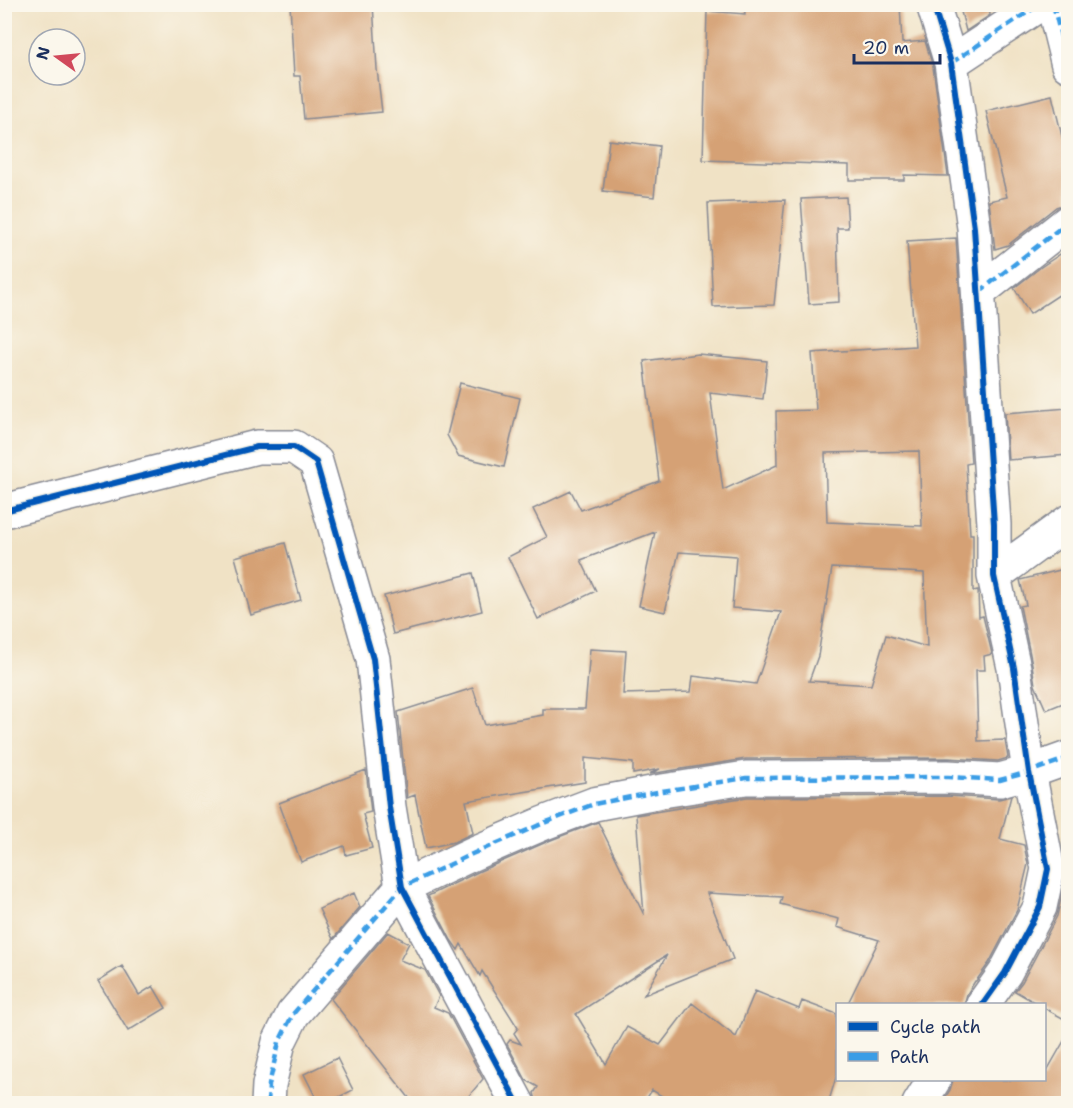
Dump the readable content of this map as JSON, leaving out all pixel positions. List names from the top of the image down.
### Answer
{
  "legend": ["Cycle path", "Path"],
  "scale_bar": "20 m",
  "north": "left"
}
